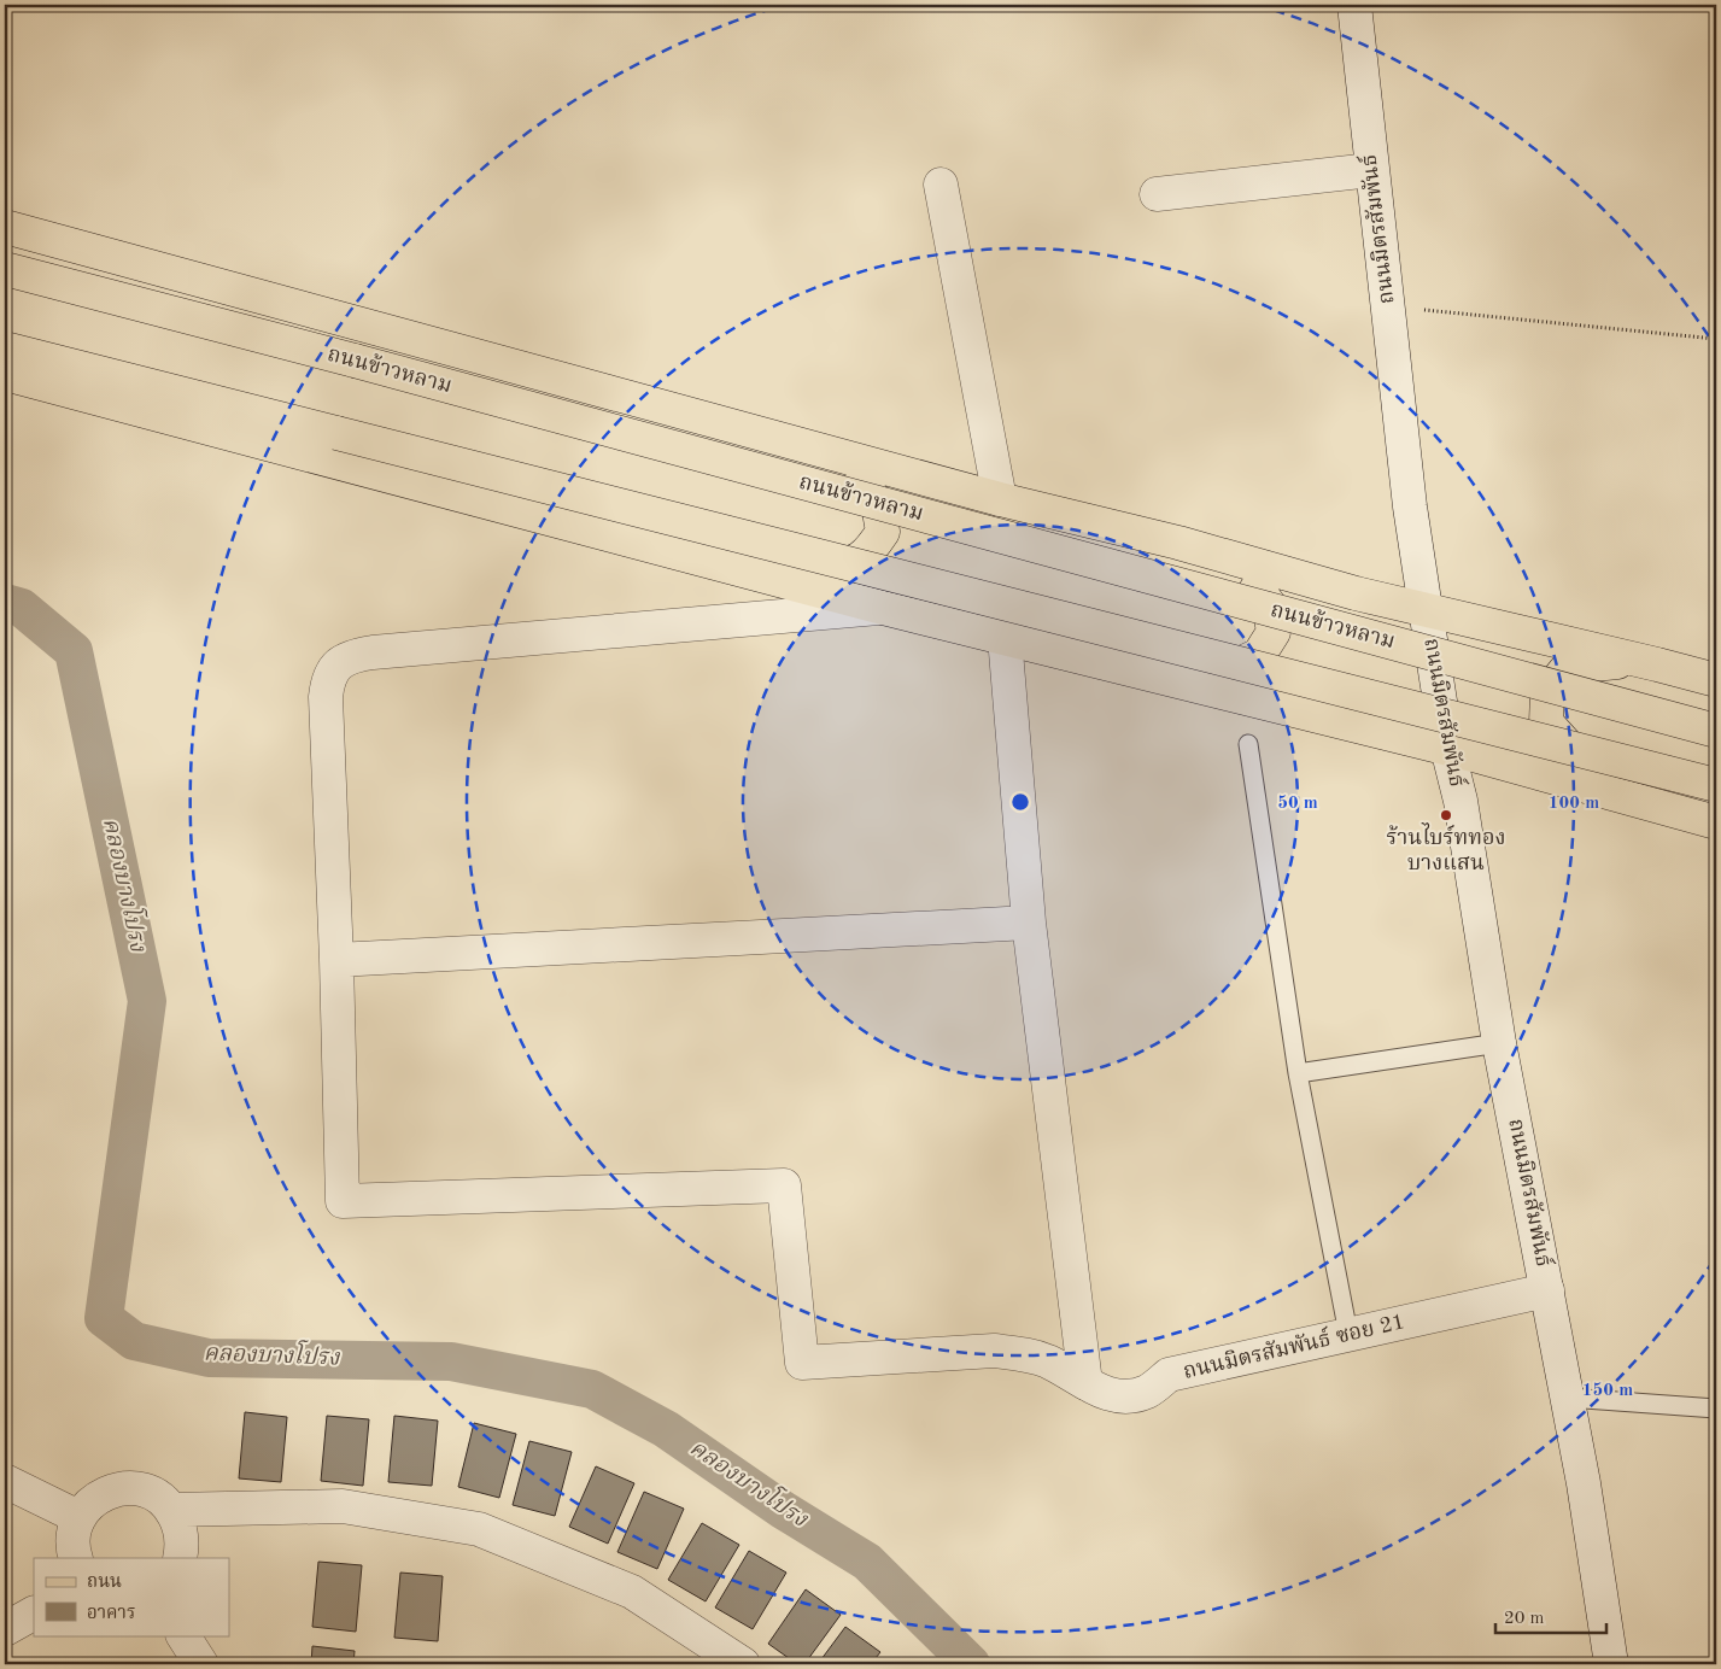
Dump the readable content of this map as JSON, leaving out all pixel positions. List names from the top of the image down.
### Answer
{
  "streets": {
    "main road": ["ถนนข้าวหลาม"],
    "street": ["ถนนมิตรสัมพันธ์", "ถนนมิตรสัมพันธ์ ซอย 21"]
  },
  "crossings": [
    ["ถนนมิตรสัมพันธ์", "ถนนมิตรสัมพันธ์ ซอย 21"]
  ],
  "water": ["คลองบางโปรง"],
  "places": ["ร้านไบร์ททอง บางแสน"],
  "legend": ["ถนน", "อาคาร"],
  "scale_bar": "20 m",
  "rings": ["50 m", "100 m", "150 m"]
}
